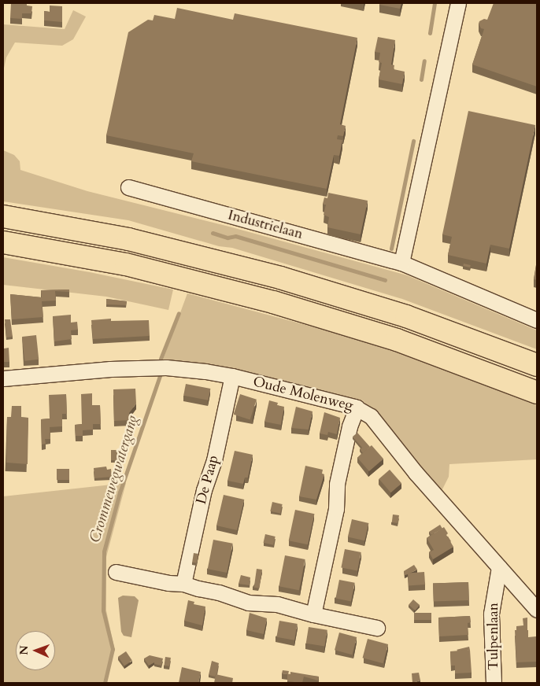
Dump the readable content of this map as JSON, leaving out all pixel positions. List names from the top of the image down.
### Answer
{
  "streets": {
    "street": [
      "Industrielaan",
      "Oude Molenweg",
      "De Paap",
      "Tulpenlaan"
    ]
  },
  "crossings": [
    ["Oude Molenweg", "De Paap"],
    ["Oude Molenweg", "Tulpenlaan"]
  ],
  "water": ["Crommewegwatergang"],
  "north": "left"
}
